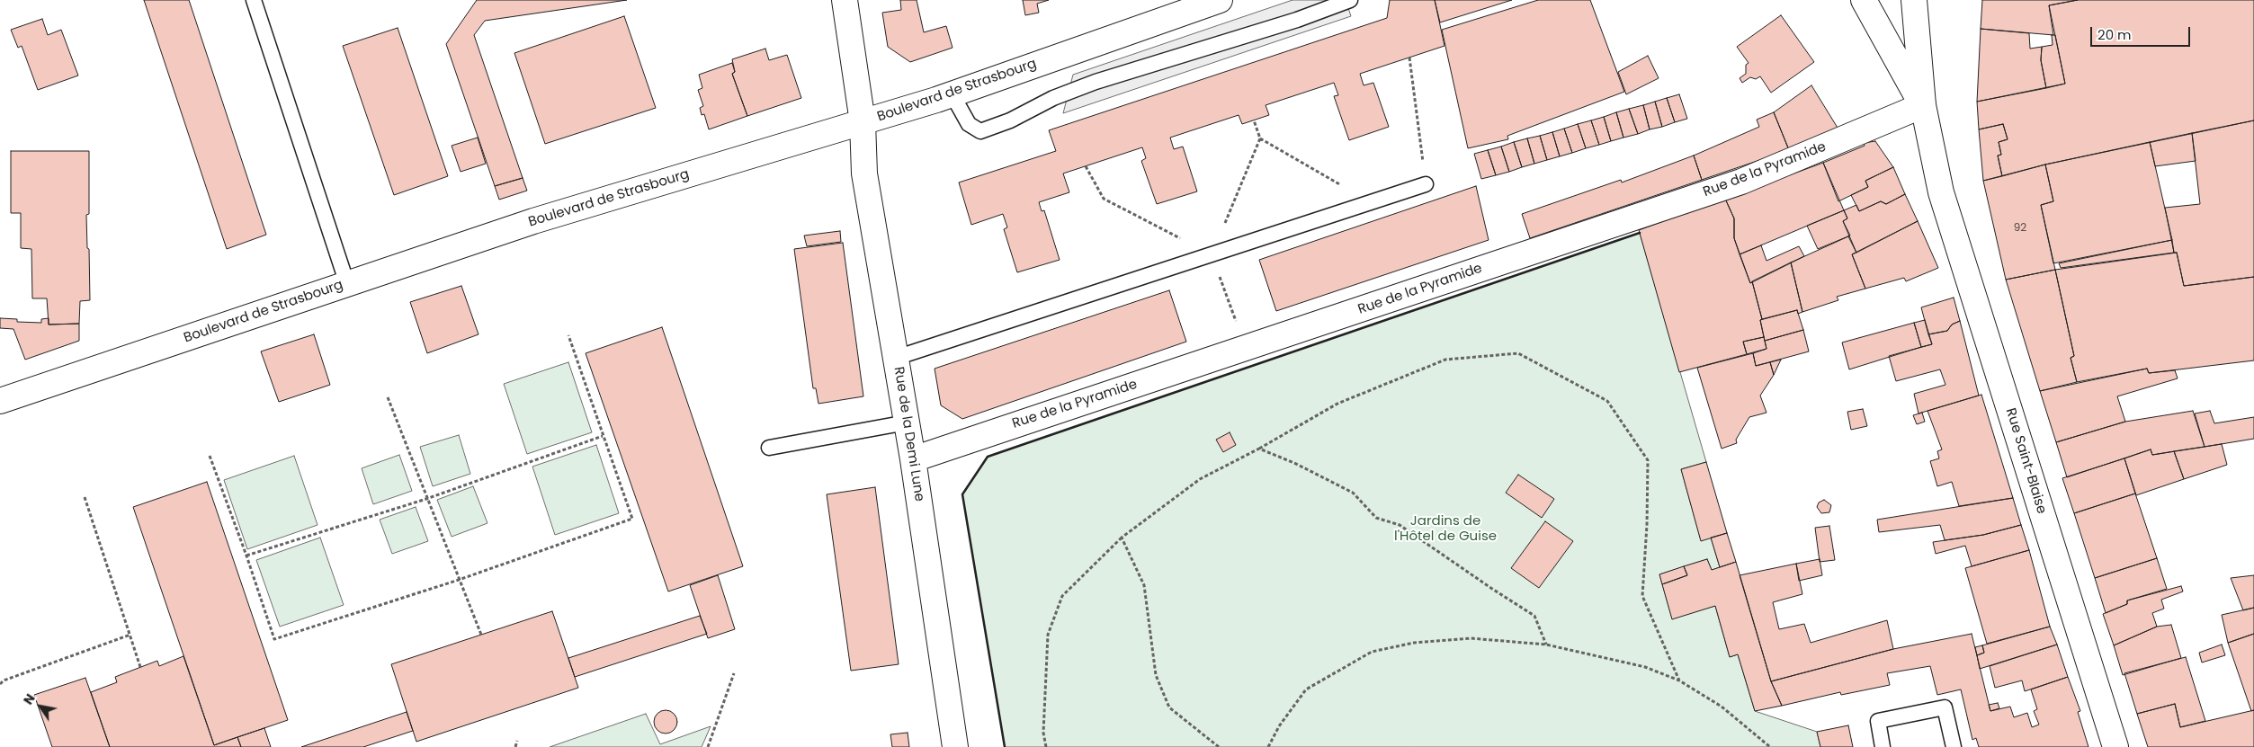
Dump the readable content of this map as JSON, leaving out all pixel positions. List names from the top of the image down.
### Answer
{
  "streets": {
    "street": [
      "Boulevard de Strasbourg",
      "Rue de la Pyramide",
      "Rue de la Demi Lune",
      "Rue Saint-Blaise"
    ]
  },
  "crossings": [
    ["Boulevard de Strasbourg", "Rue de la Demi Lune"],
    ["Rue de la Pyramide", "Rue de la Demi Lune"],
    ["Rue de la Pyramide", "Rue Saint-Blaise"]
  ],
  "parks": ["Jardins de l'Hôtel de Guise"],
  "house_numbers": ["92"],
  "scale_bar": "20 m",
  "north": "top left"
}
